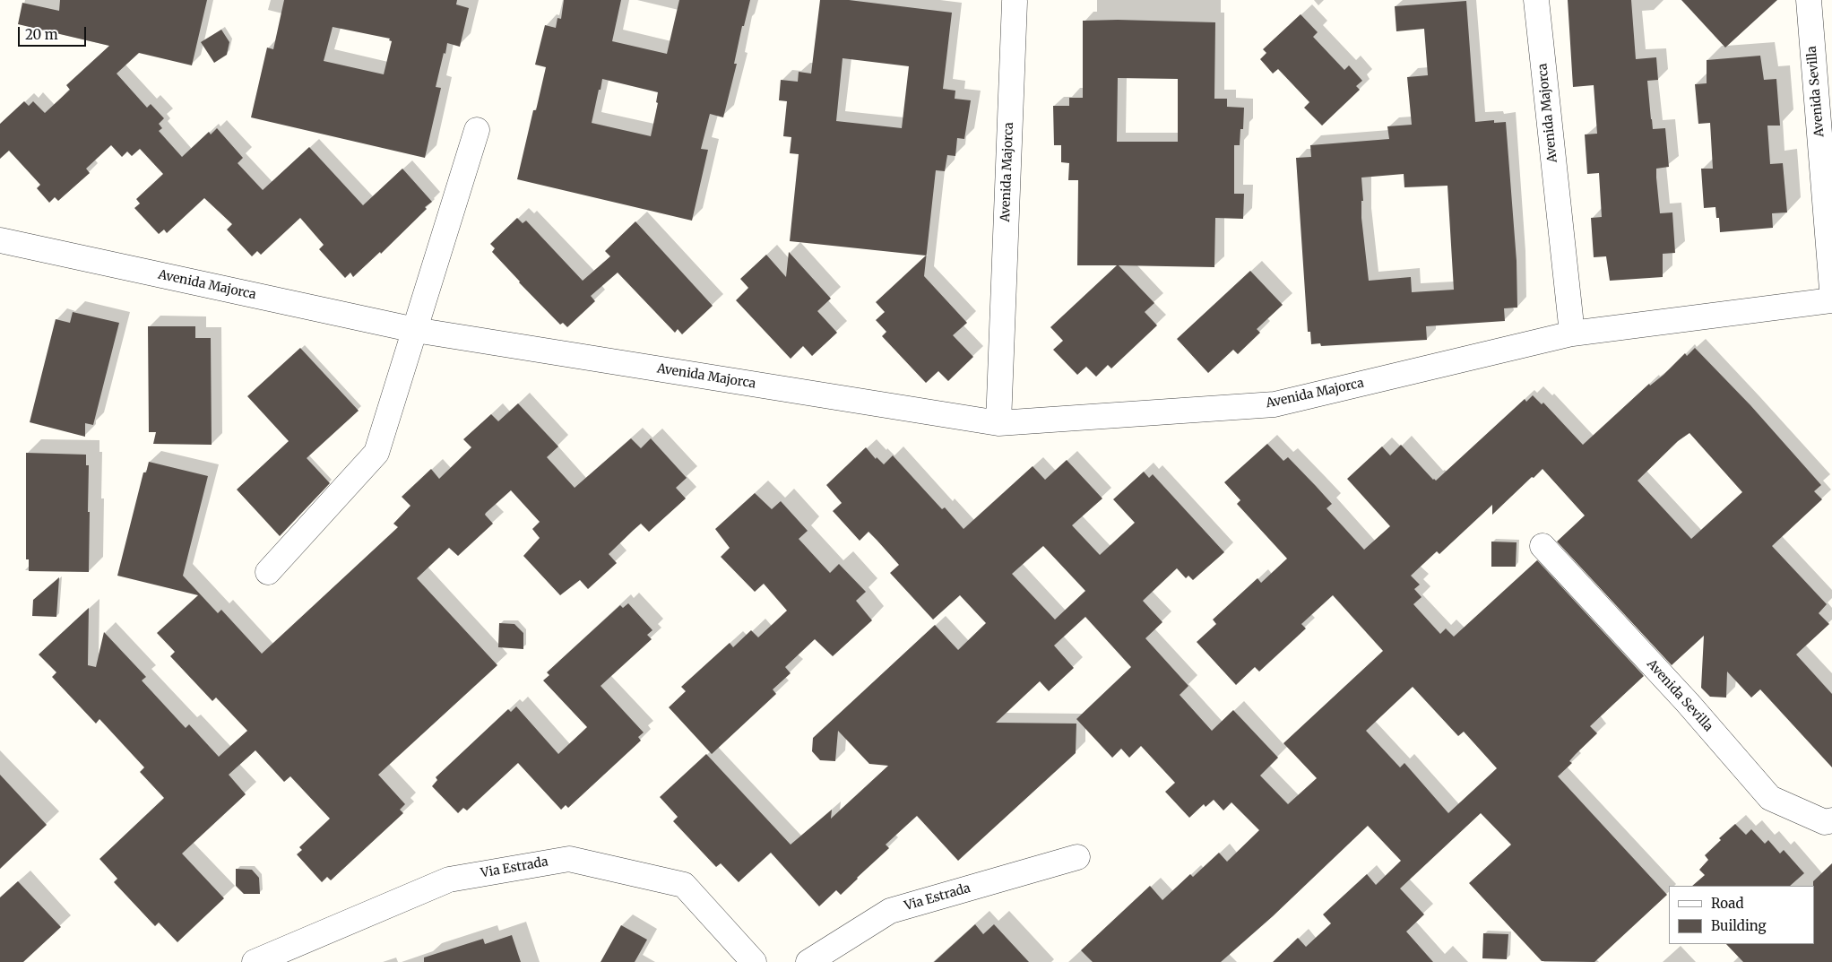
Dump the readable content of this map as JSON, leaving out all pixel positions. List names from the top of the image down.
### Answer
{
  "streets": {
    "street": ["Avenida Sevilla", "Avenida Majorca", "Via Estrada"]
  },
  "legend": ["Road", "Building"],
  "scale_bar": "20 m"
}
